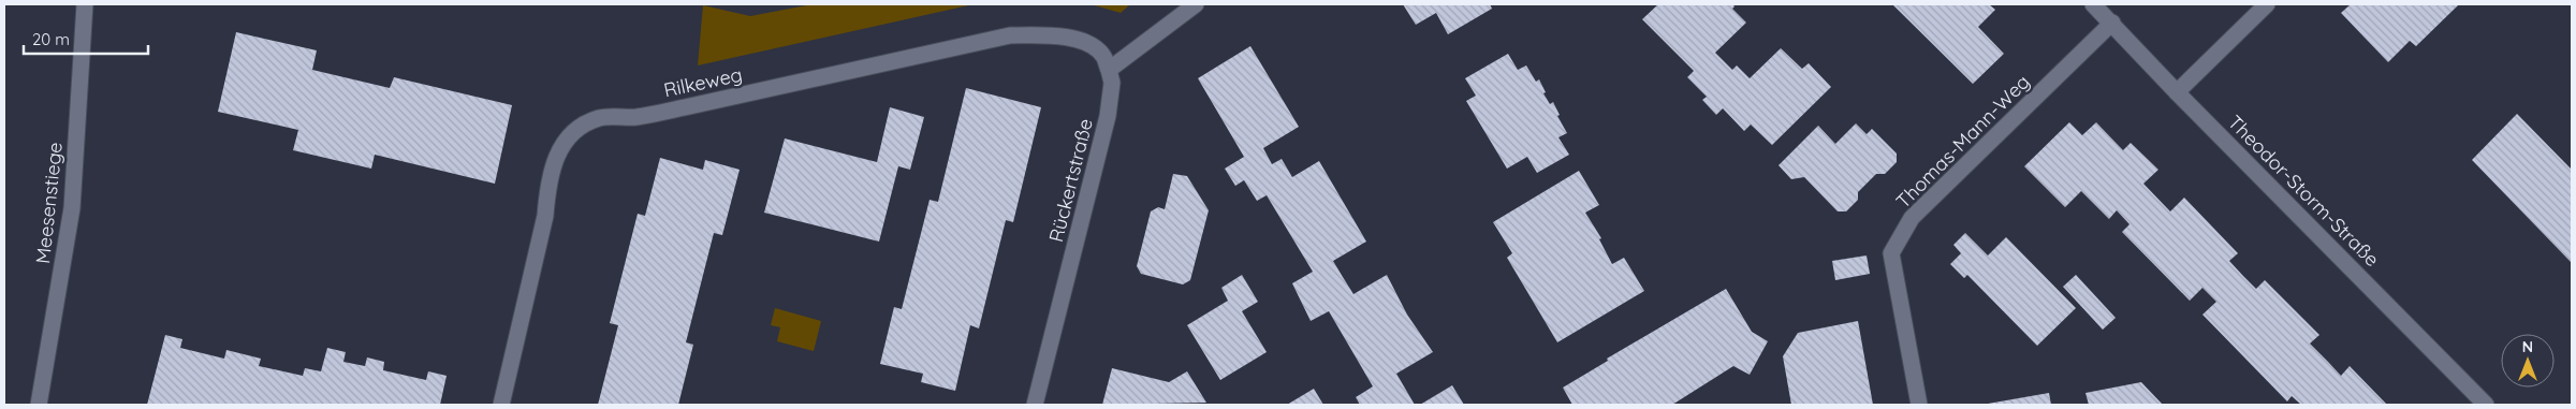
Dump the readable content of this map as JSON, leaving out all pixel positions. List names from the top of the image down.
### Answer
{
  "streets": {
    "street": [
      "Rilkeweg",
      "Thomas-Mann-Weg",
      "Rückertstraße",
      "Theodor-Storm-Straße",
      "Meesenstiege"
    ]
  },
  "crossings": [
    ["Rilkeweg", "Rückertstraße"],
    ["Thomas-Mann-Weg", "Theodor-Storm-Straße"]
  ],
  "scale_bar": "20 m",
  "north": "top"
}
